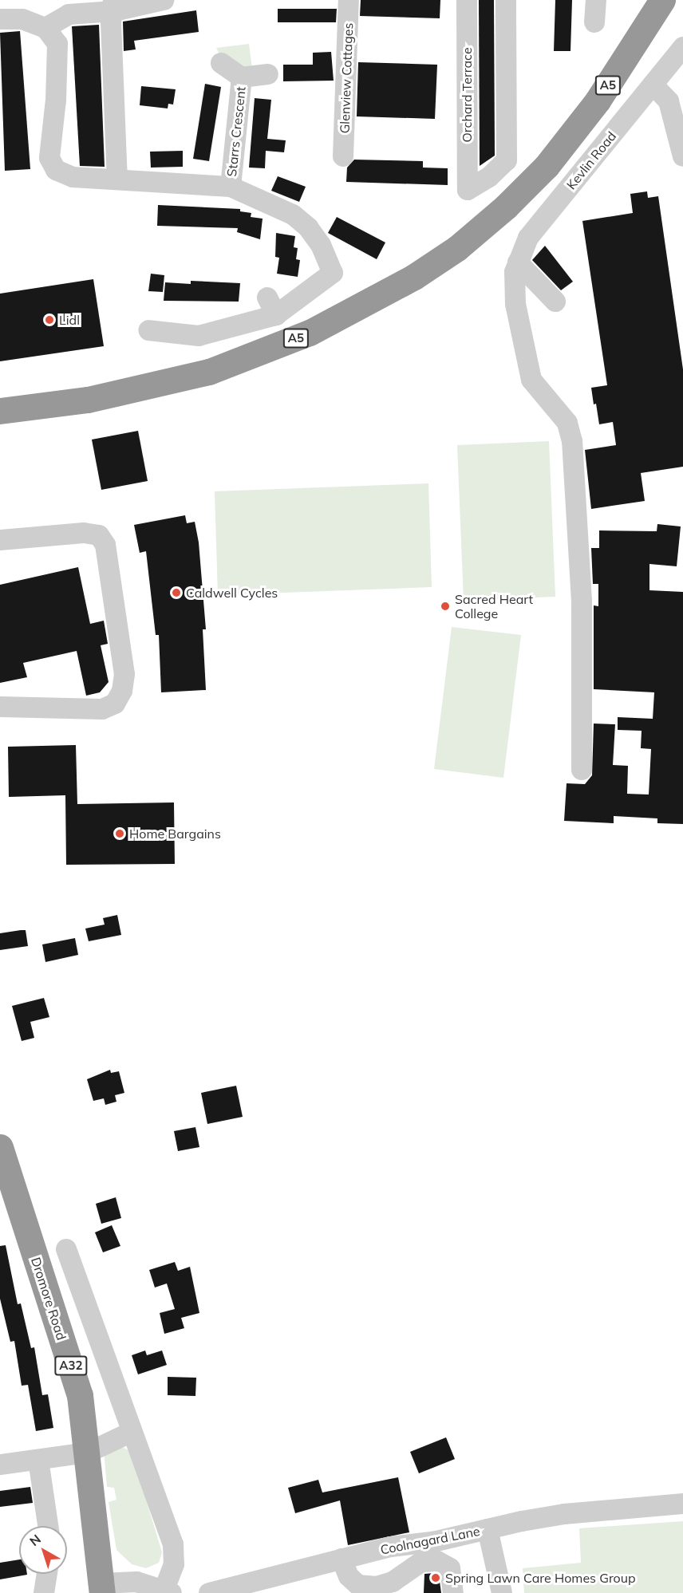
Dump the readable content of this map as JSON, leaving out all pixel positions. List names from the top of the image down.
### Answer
{
  "streets": {
    "highway": ["A5", "Dromore Road", "A32"],
    "street": [
      "Glenview Cottages",
      "Orchard Terrace",
      "Starrs Crescent",
      "Kevlin Road",
      "Coolnagard Lane"
    ]
  },
  "places": [
    "Lidl",
    "Caldwell Cycles",
    "Sacred Heart College",
    "Home Bargains",
    "Spring Lawn Care Homes Group"
  ],
  "north": "top left"
}
